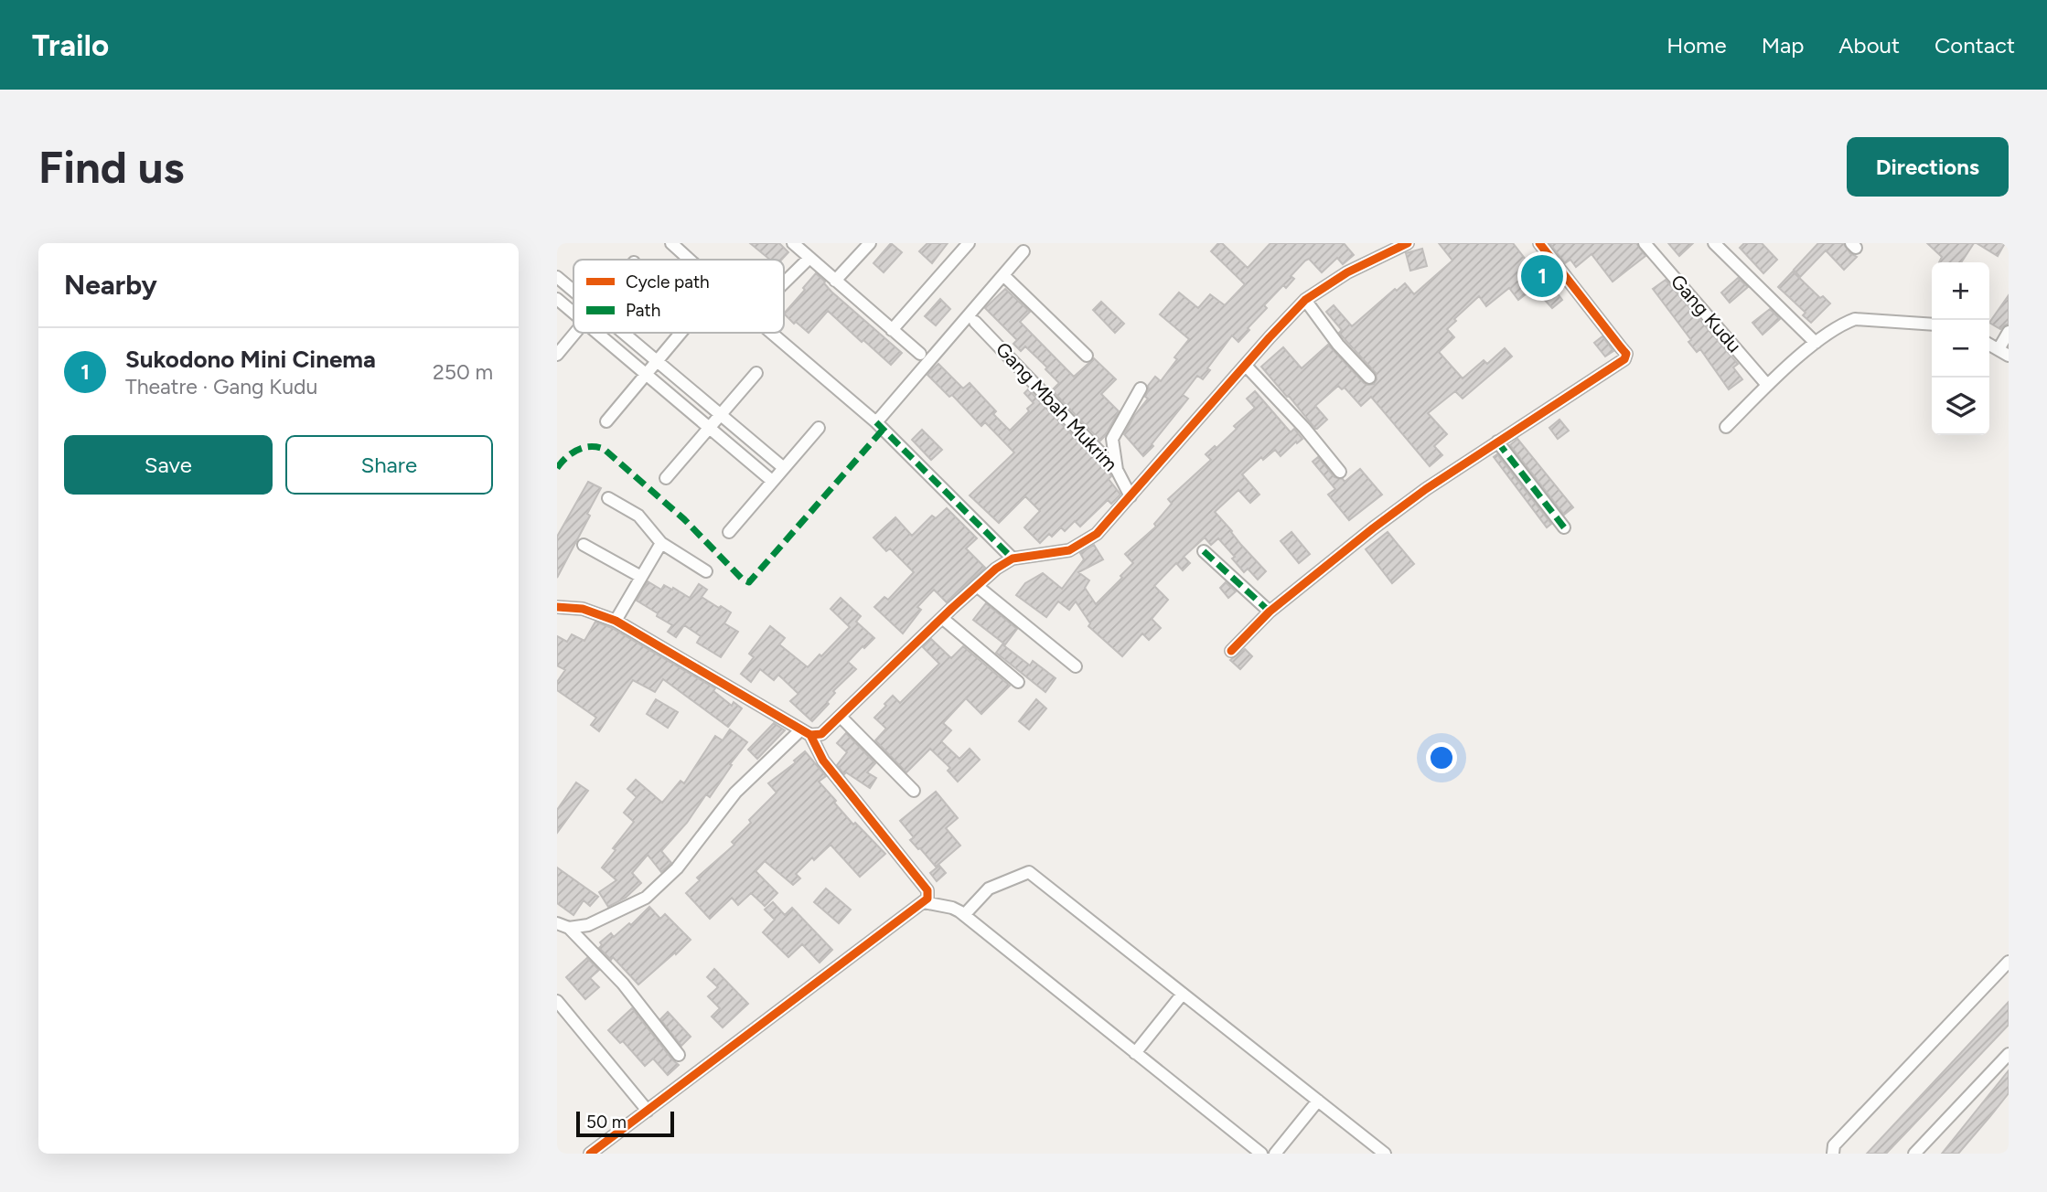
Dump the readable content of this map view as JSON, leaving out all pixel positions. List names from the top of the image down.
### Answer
{
  "streets": {
    "street": ["Gang Kudu", "Gang Mbah Mukrim"]
  },
  "legend": ["Cycle path", "Path"],
  "scale_bar": "50 m",
  "page": {
    "header": "Trailo",
    "nav": [
      "Home",
      "Map",
      "About",
      "Contact"
    ],
    "buttons": [
      "Directions",
      ["Save", "Share"]
    ],
    "title": "Find us",
    "heading": "Nearby",
    "pins": "1",
    "map_buttons": ["+", "−"],
    "list": [
      {
        "mark": "1",
        "name": "Sukodono Mini Cinema",
        "note": "Theatre · Gang Kudu",
        "value": "250 m"
      }
    ],
    "scale": "50 m"
  }
}
